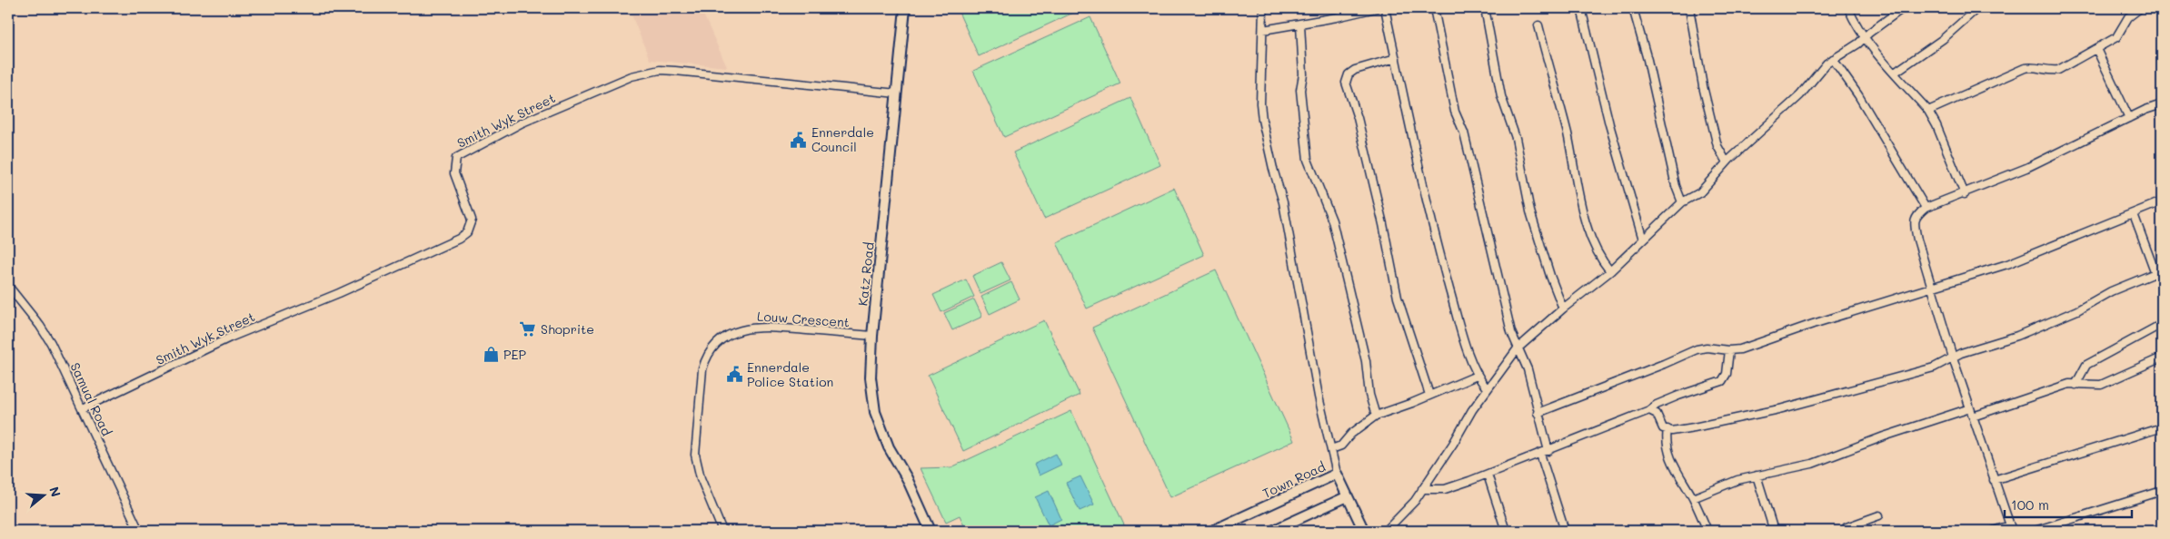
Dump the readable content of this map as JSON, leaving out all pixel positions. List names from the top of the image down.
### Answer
{
  "streets": {
    "street": [
      "Smith Wyk Street",
      "Katz Road",
      "Louw Crescent",
      "Samual Road",
      "Town Road"
    ]
  },
  "crossings": [
    ["Smith Wyk Street", "Katz Road"],
    ["Smith Wyk Street", "Samual Road"],
    ["Katz Road", "Louw Crescent"]
  ],
  "places": {
    "public building": ["Ennerdale Council", "Ennerdale Police Station"],
    "supermarket": ["Shoprite"],
    "shop": ["PEP"]
  },
  "scale_bar": "100 m",
  "north": "right"
}
